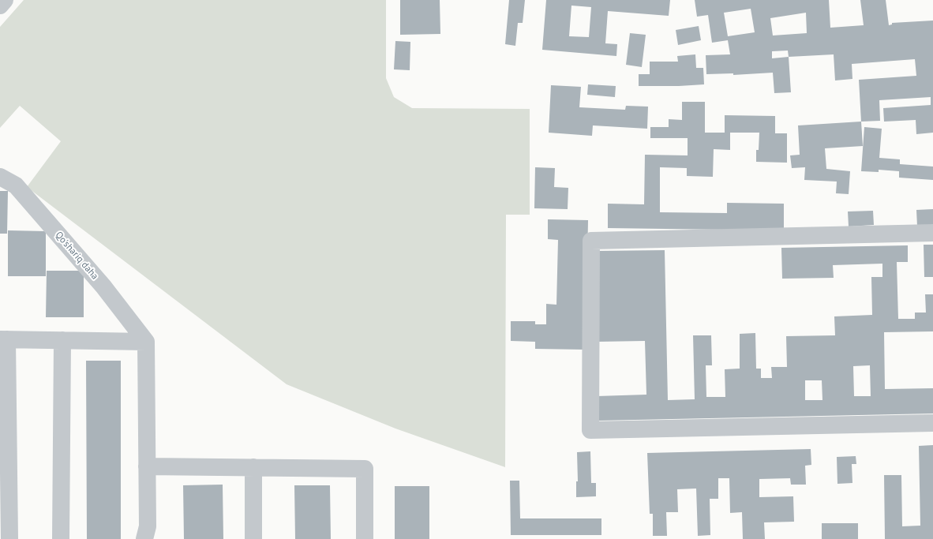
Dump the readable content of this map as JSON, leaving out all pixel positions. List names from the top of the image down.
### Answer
{
  "streets": {
    "street": ["Qo'shariq daha"]
  }
}
